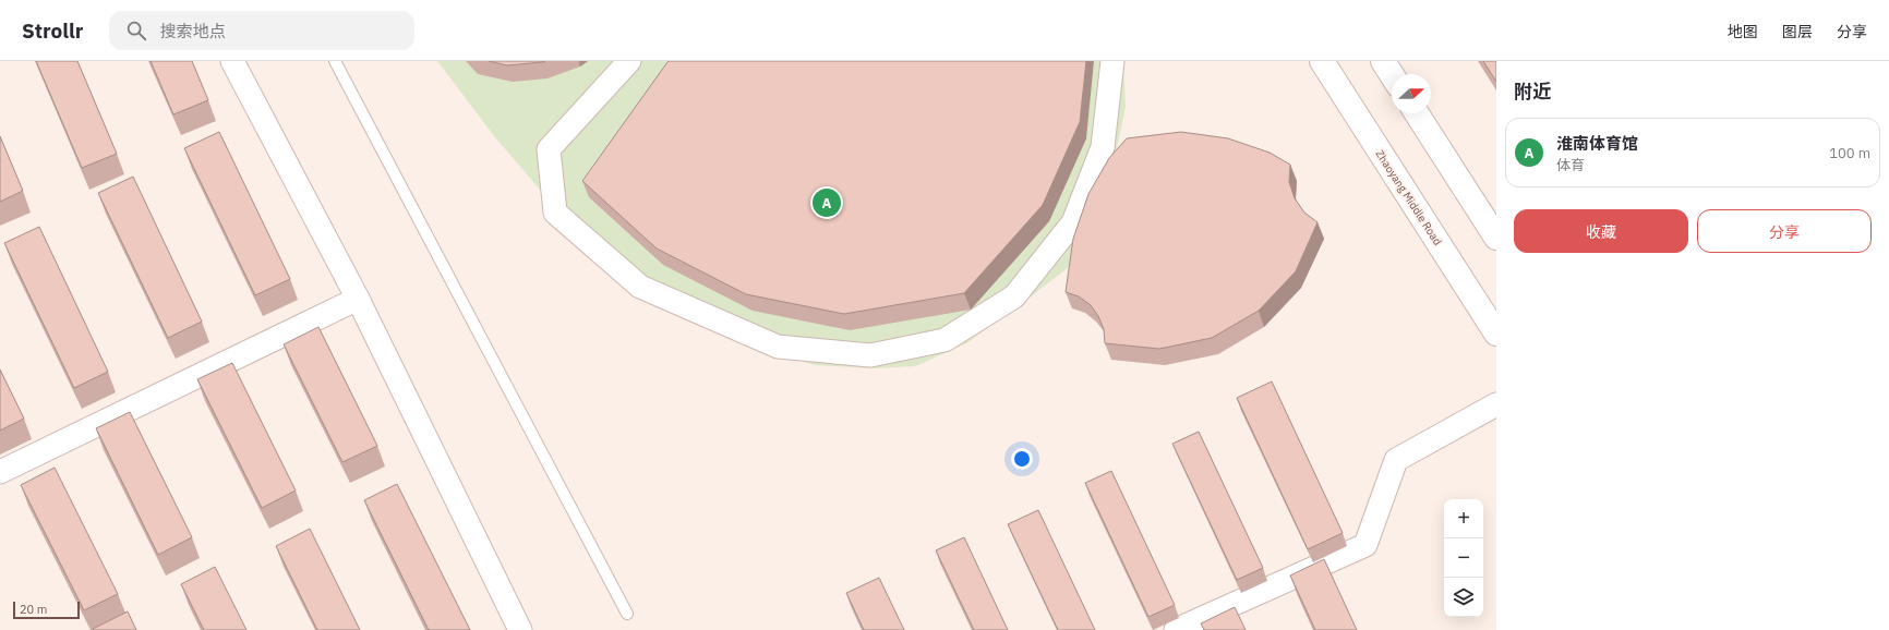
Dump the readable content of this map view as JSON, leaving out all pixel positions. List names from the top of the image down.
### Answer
{
  "streets": {
    "main road": ["Zhaoyang Middle Road"]
  },
  "scale_bar": "20 m",
  "north": "right",
  "page": {
    "header": "Strollr",
    "search": "搜索地点",
    "nav": ["地图", "图层", "分享"],
    "heading": "附近",
    "list": [
      {
        "mark": "A",
        "name": "淮南体育馆",
        "note": "体育",
        "value": "100 m"
      }
    ],
    "pins": "A",
    "buttons": ["收藏", "分享"],
    "map_buttons": ["+", "−"],
    "scale": "20 m"
  }
}
